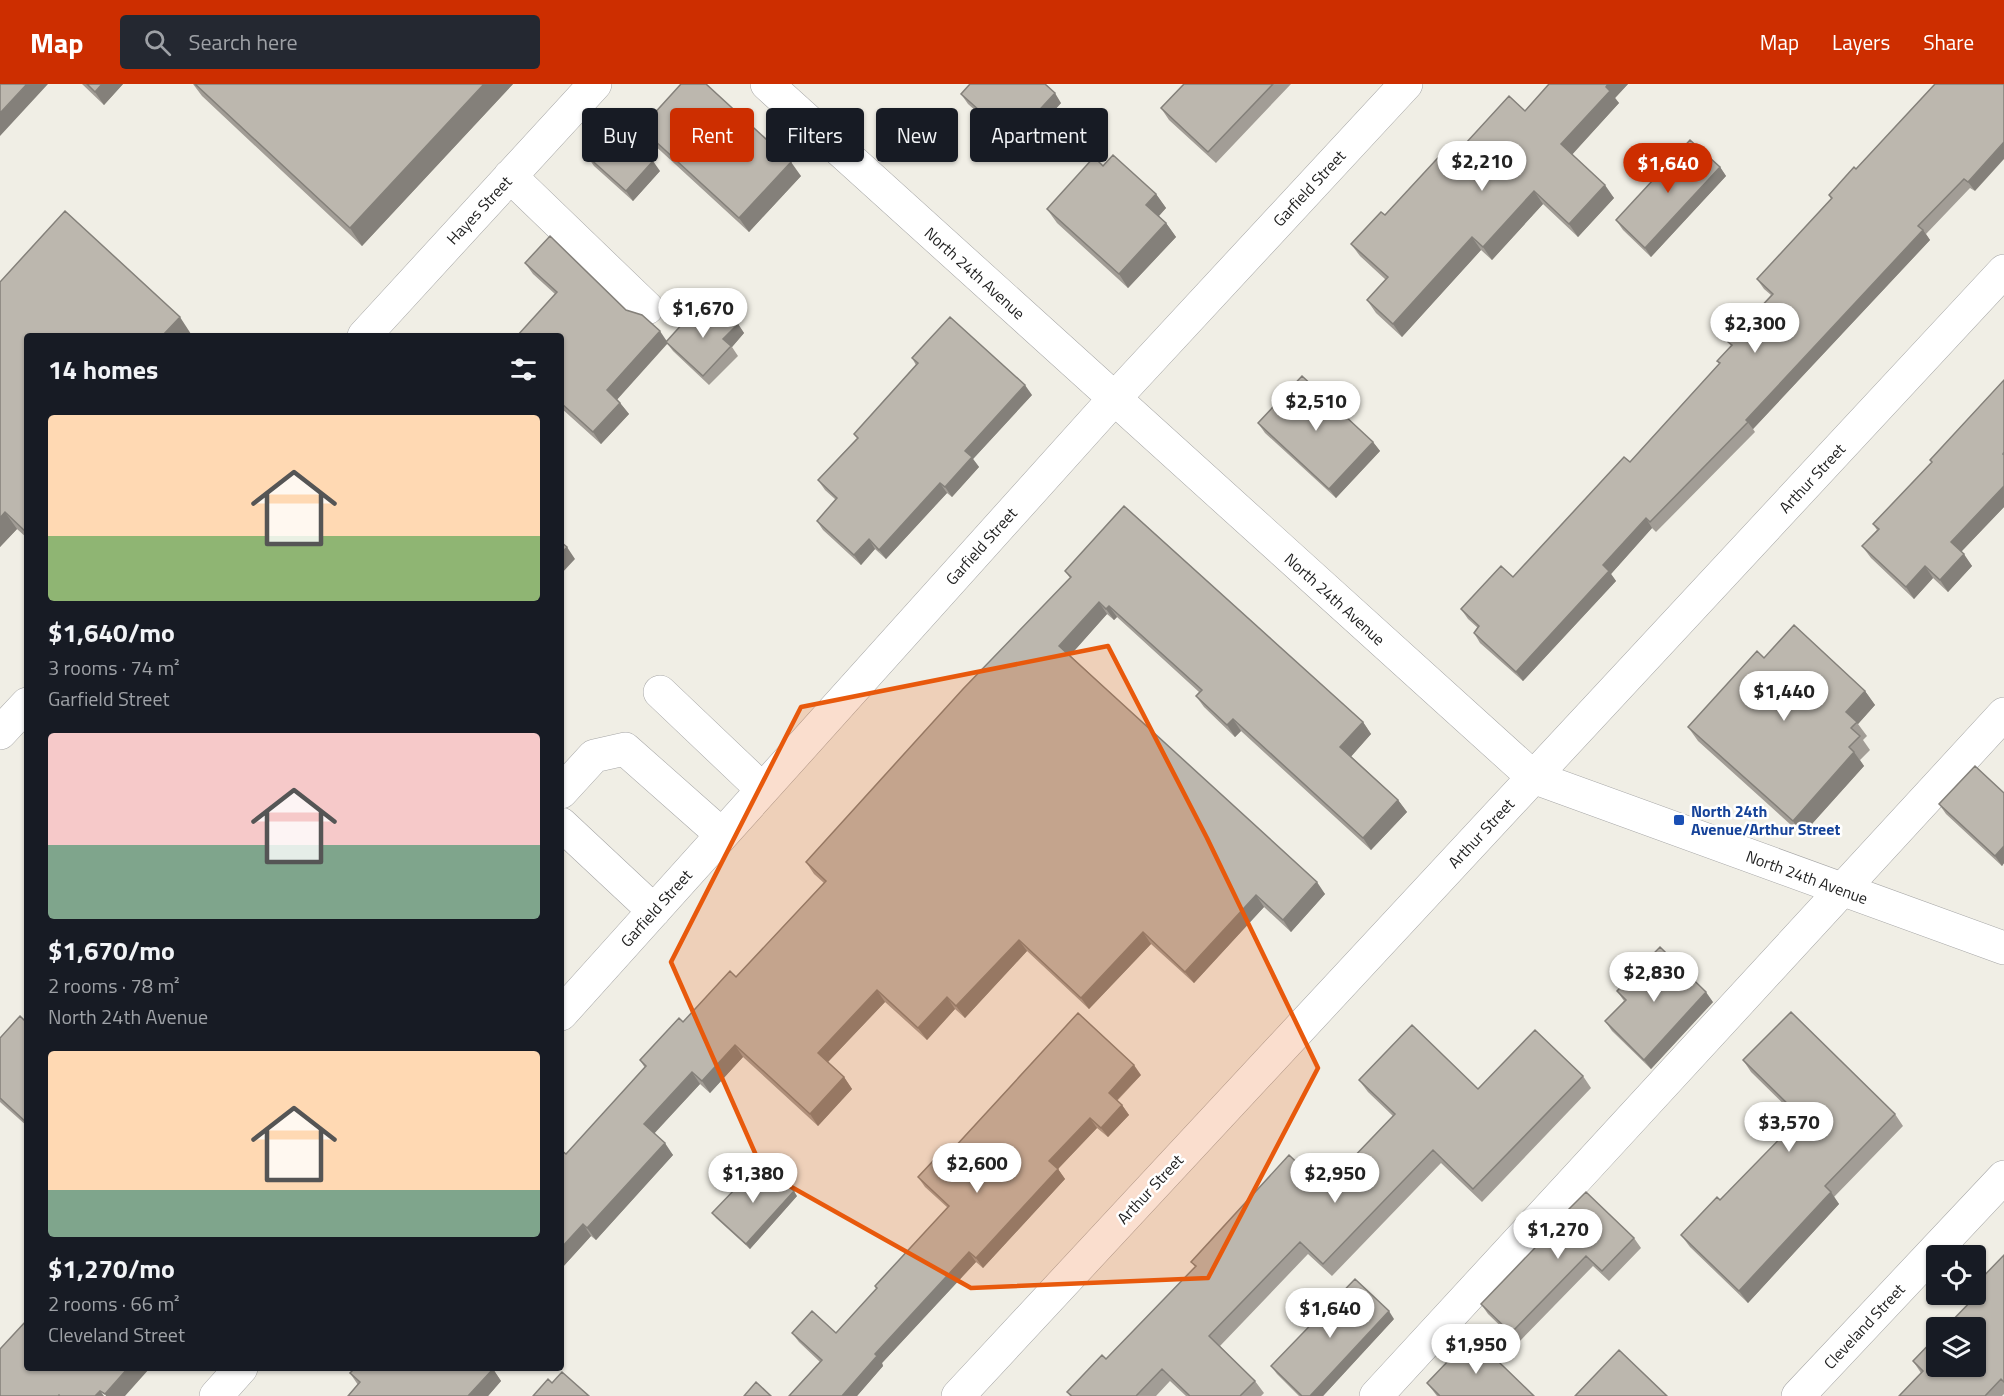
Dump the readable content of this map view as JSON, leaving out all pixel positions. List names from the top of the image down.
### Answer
{
  "streets": {
    "street": [
      "Garfield Street",
      "Hayes Street",
      "North 24th Avenue",
      "Arthur Street",
      "Cleveland Street"
    ]
  },
  "crossings": [
    ["Garfield Street", "North 24th Avenue"],
    ["North 24th Avenue", "Arthur Street"]
  ],
  "places": {
    "transit": ["North 24th Avenue/Arthur Street"]
  },
  "page": {
    "header": "Map",
    "search": "Search here",
    "nav": ["Map", "Layers", "Share"],
    "chip": [
      "Buy",
      "Rent",
      "Filters",
      "New",
      "Apartment"
    ],
    "price": [
      "$2,210",
      "$1,640",
      "$1,670",
      "$2,300",
      "$2,510",
      "$1,440",
      "$2,830",
      "$3,570",
      "$2,600",
      "$1,380",
      "$2,950",
      "$1,270",
      "$1,640",
      "$1,950"
    ],
    "heading": "14 homes",
    "list": [
      {
        "name": "$1,640/mo",
        "note": "3 rooms · 74 m² · Garfield Street"
      },
      {
        "name": "$1,670/mo",
        "note": "2 rooms · 78 m² · North 24th Avenue"
      },
      {
        "name": "$1,270/mo",
        "note": "2 rooms · 66 m² · Cleveland Street"
      }
    ]
  }
}
